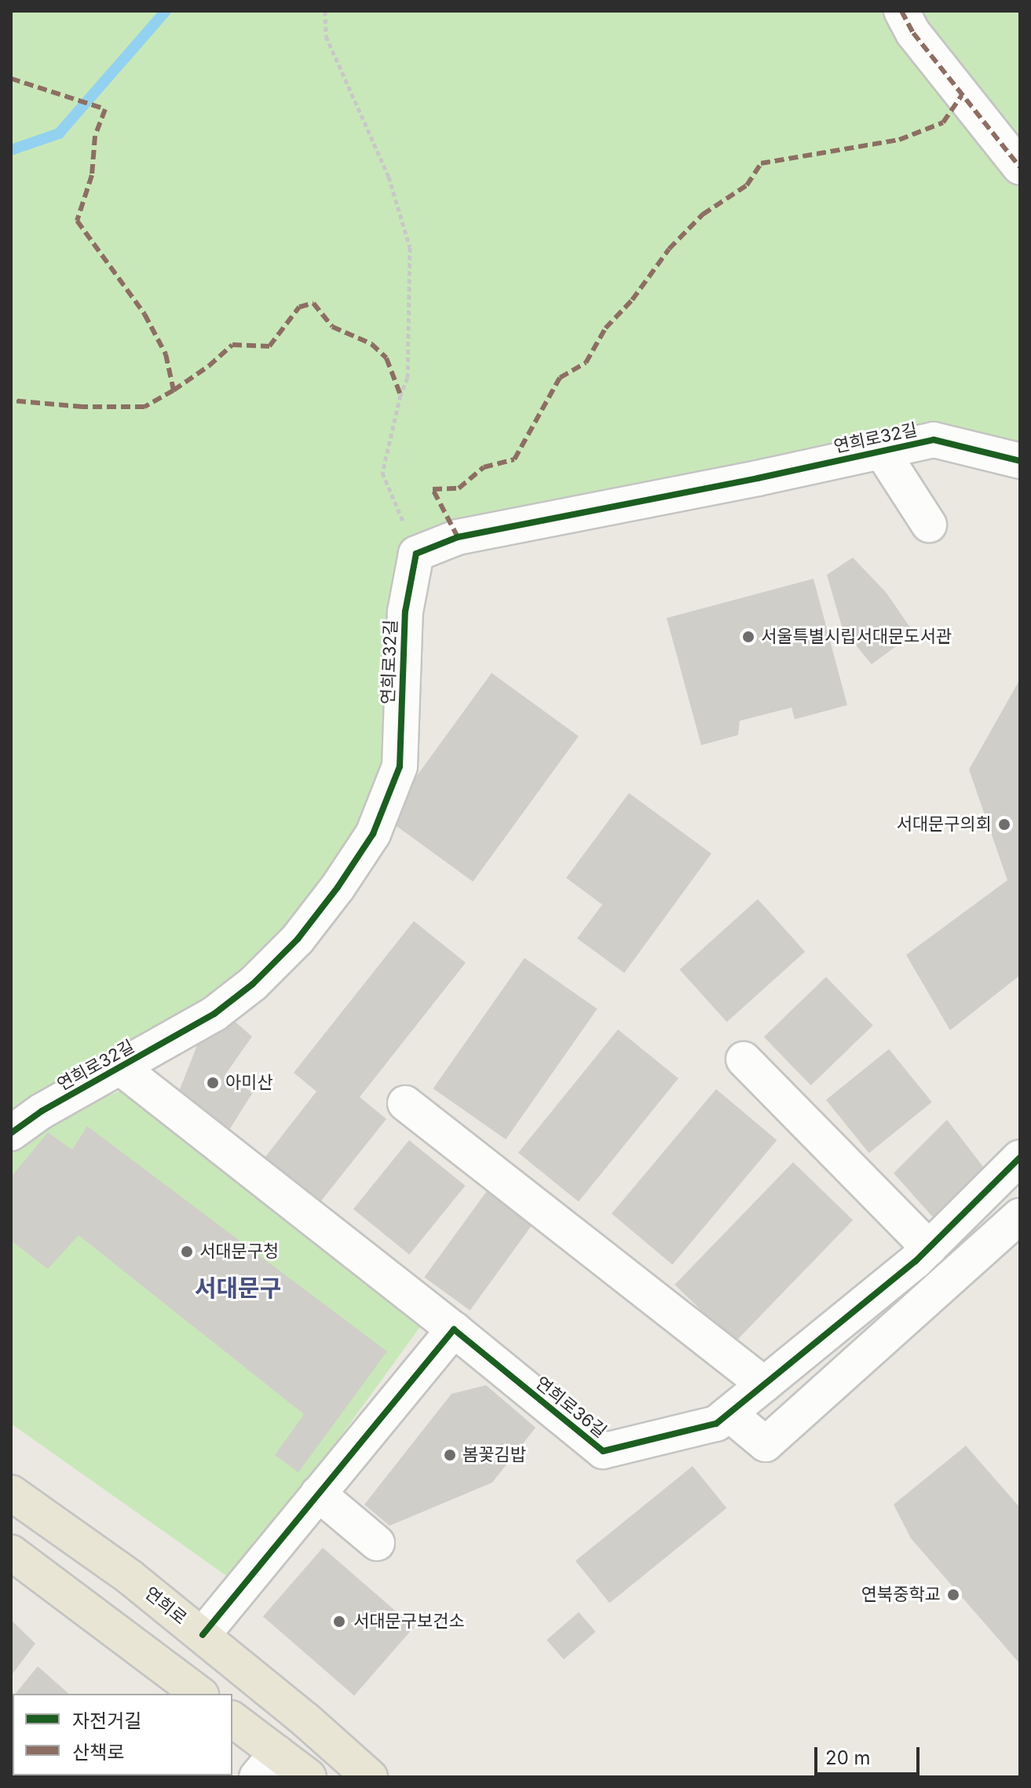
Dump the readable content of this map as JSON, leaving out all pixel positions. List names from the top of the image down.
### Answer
{
  "streets": {
    "main road": ["연희로"],
    "street": ["연희로32길", "연희로36길"]
  },
  "districts": ["서대문구"],
  "places": [
    "서울특별시립서대문도서관",
    "서대문구의회",
    "아미산",
    "서대문구청",
    "봄꽃김밥",
    "연북중학교",
    "서대문구보건소"
  ],
  "legend": ["자전거길", "산책로"],
  "scale_bar": "20 m"
}
